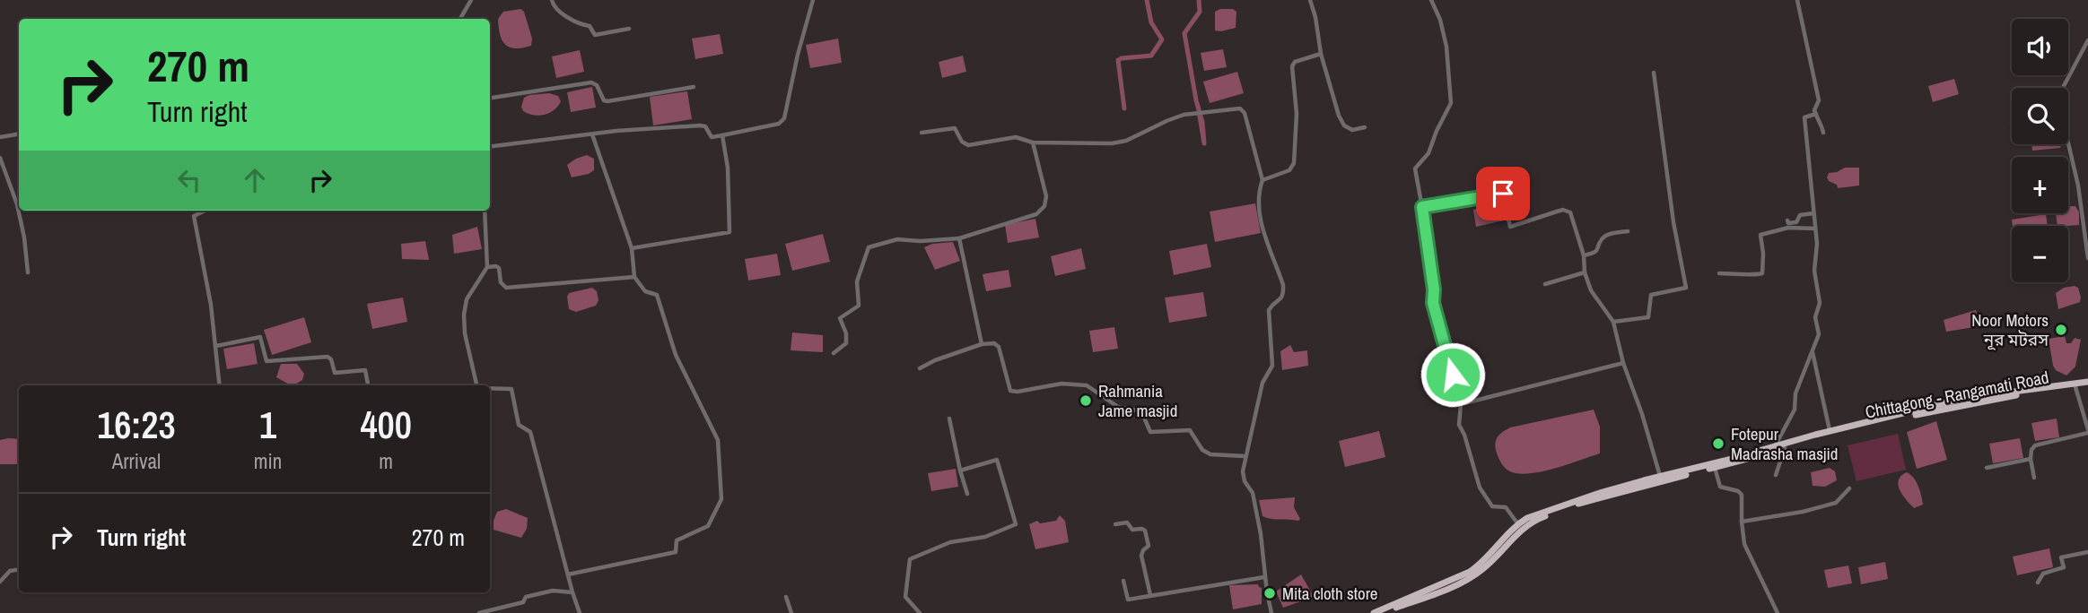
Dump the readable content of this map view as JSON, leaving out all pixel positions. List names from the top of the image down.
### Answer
{
  "streets": {
    "highway": ["Chittagong - Rangamati Road"]
  },
  "places": [
    "Noor Motors নূর মটরস",
    "Rahmania Jame masjid",
    "Fotepur Madrasha masjid",
    "Mita cloth store"
  ],
  "page": {
    "map_buttons": ["+", "−"],
    "turn": ["270 m", "Turn right"],
    "eta": [
      "16:23",
      "Arrival",
      "1",
      "min",
      "400",
      "m"
    ],
    "list": [
      {
        "name": "Turn right",
        "value": "270 m"
      }
    ]
  }
}
